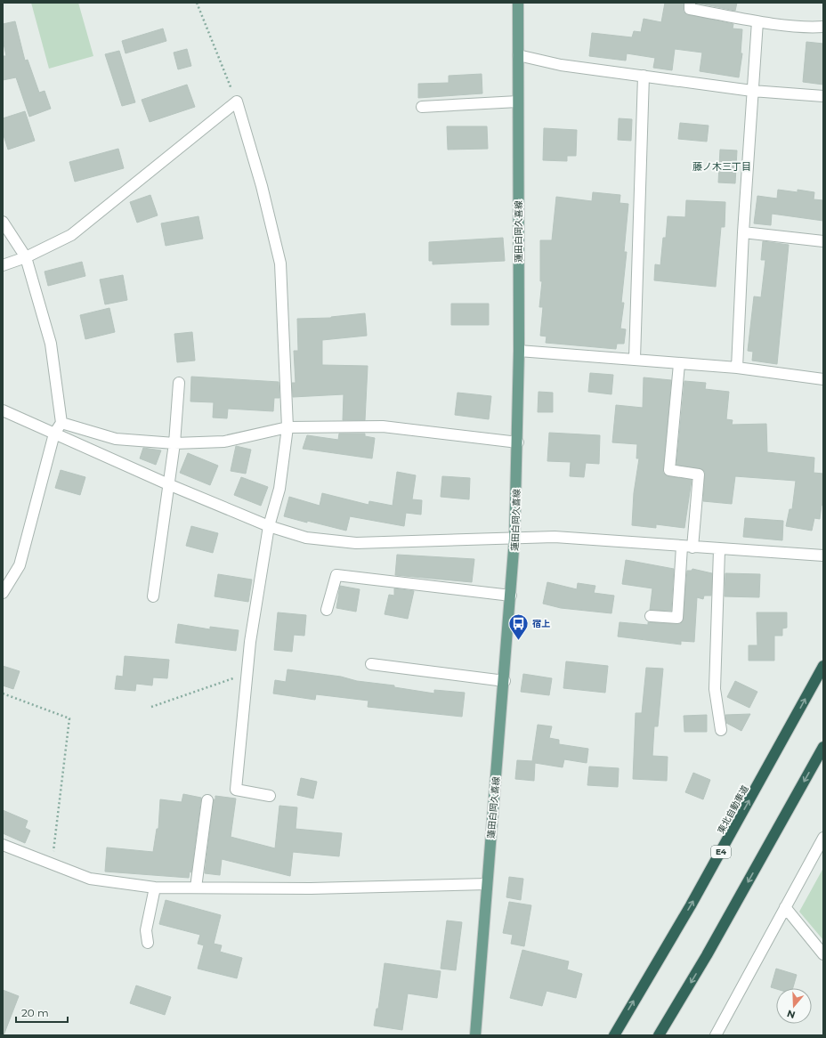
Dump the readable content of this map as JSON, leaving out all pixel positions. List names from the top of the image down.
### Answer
{
  "streets": {
    "highway": ["東北自動車道", "E4"],
    "main road": ["蓮田白岡久喜線"]
  },
  "districts": ["藤ノ木三丁目"],
  "places": {
    "bus stop": ["宿上"]
  },
  "scale_bar": "20 m",
  "north": "bottom"
}
